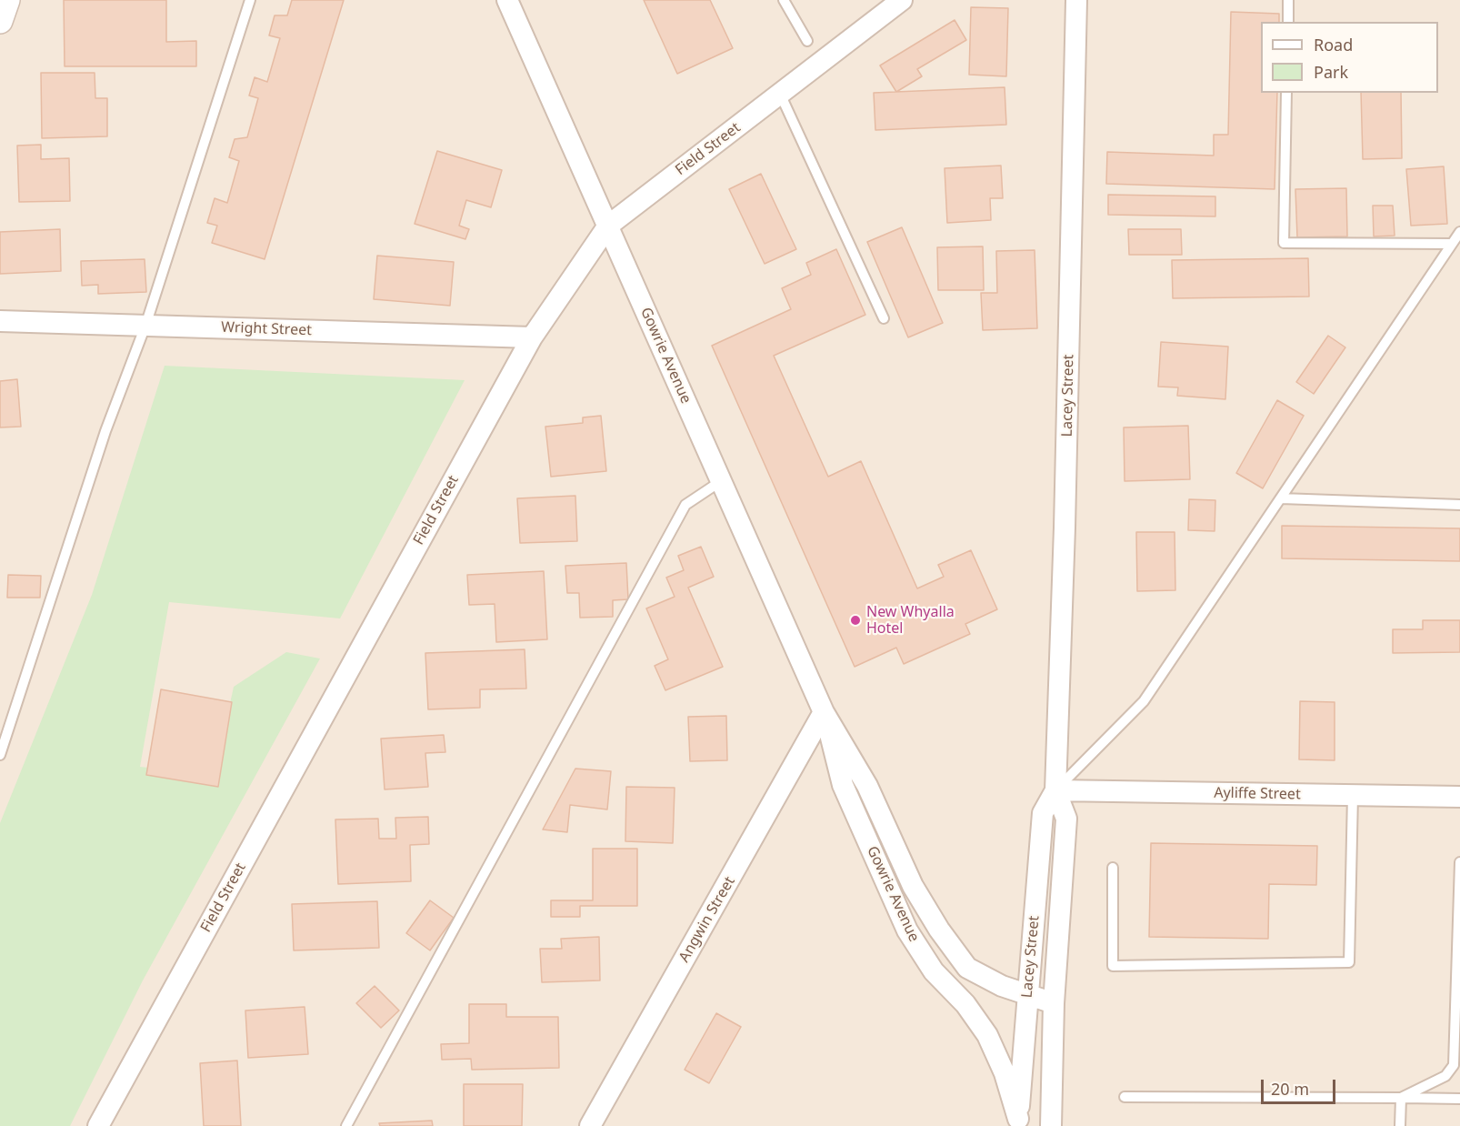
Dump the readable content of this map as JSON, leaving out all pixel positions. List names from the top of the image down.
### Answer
{
  "streets": {
    "street": [
      "Field Street",
      "Wright Street",
      "Gowrie Avenue",
      "Lacey Street",
      "Ayliffe Street",
      "Angwin Street"
    ]
  },
  "crossings": [
    ["Field Street", "Wright Street"],
    ["Field Street", "Gowrie Avenue"],
    ["Gowrie Avenue", "Lacey Street"],
    ["Gowrie Avenue", "Angwin Street"],
    ["Lacey Street", "Ayliffe Street"]
  ],
  "places": ["New Whyalla Hotel"],
  "legend": ["Road", "Park"],
  "scale_bar": "20 m"
}
